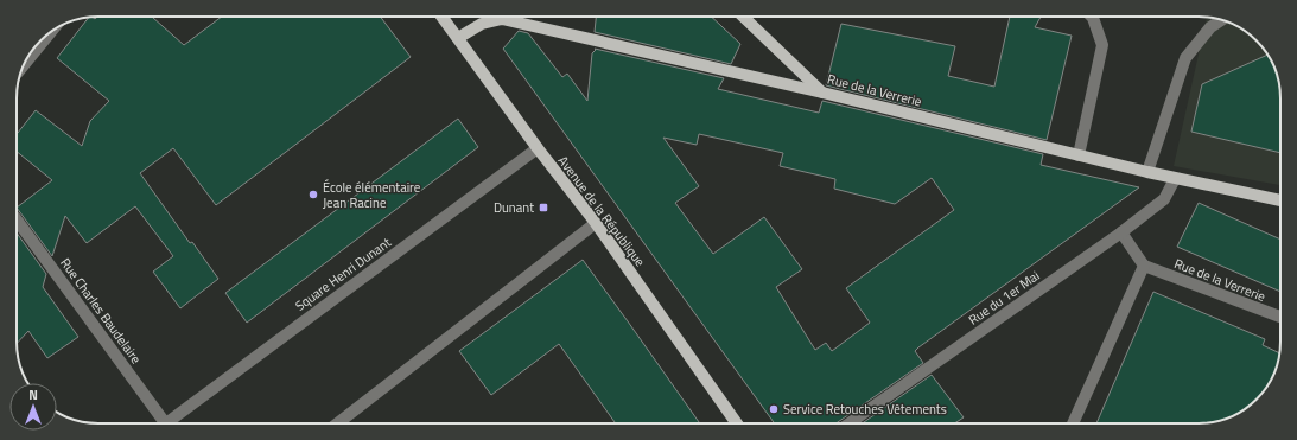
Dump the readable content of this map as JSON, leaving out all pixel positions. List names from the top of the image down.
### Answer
{
  "streets": {
    "main road": ["Rue de la Verrerie", "Avenue de la République"],
    "street": ["Square Henri Dunant", "Rue du 1er Mai", "Rue Charles Baudelaire"]
  },
  "crossings": [
    ["Rue de la Verrerie", "Avenue de la République"],
    ["Rue de la Verrerie", "Rue du 1er Mai"],
    ["Avenue de la République", "Square Henri Dunant"]
  ],
  "places": {
    "other": ["École élémentaire Jean Racine", "Service Retouches Vêtements"],
    "transit": ["Dunant"]
  },
  "north": "top"
}
